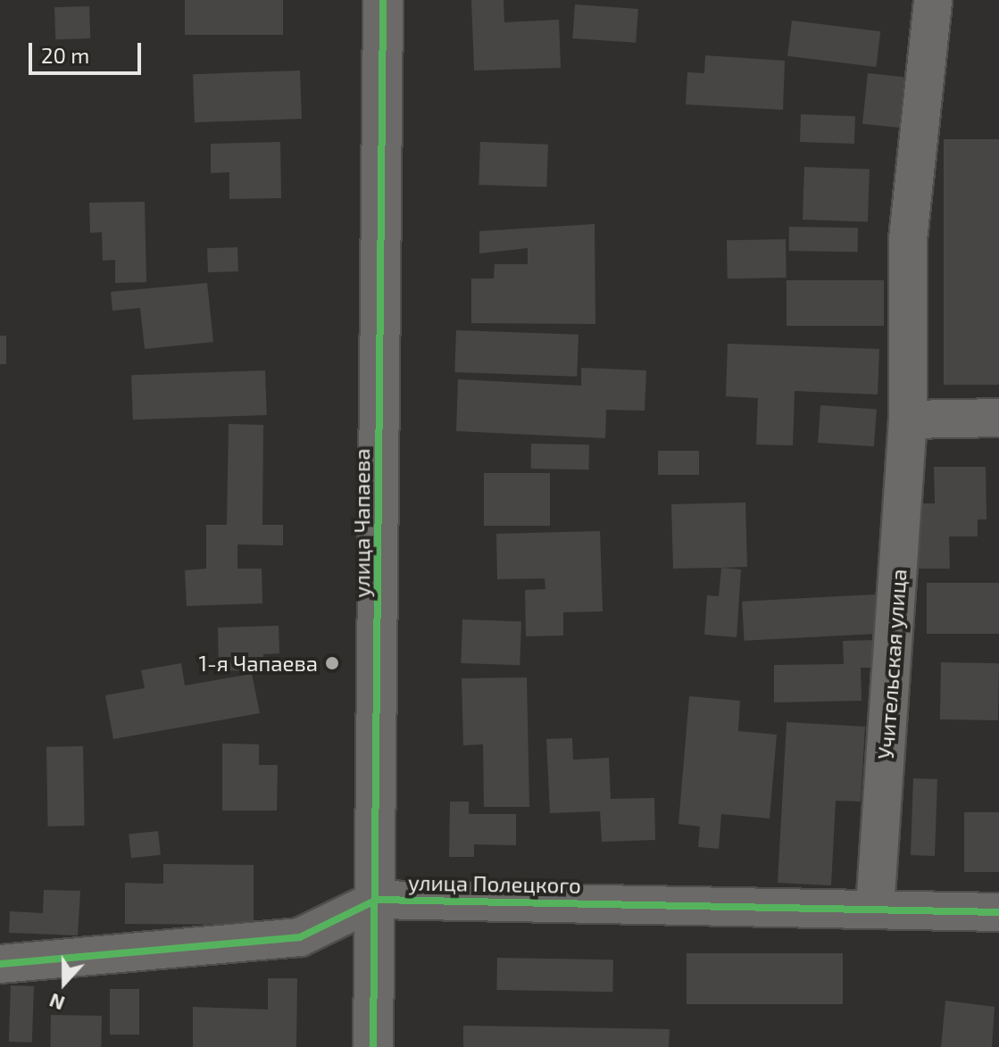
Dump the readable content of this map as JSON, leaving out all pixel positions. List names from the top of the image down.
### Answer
{
  "streets": {
    "street": ["улица Чапаева", "Учительская улица", "улица Полецкого"]
  },
  "crossings": [
    ["улица Чапаева", "улица Полецкого"],
    ["Учительская улица", "улица Полецкого"]
  ],
  "places": ["1-я Чапаева"],
  "scale_bar": "20 m",
  "north": "bottom"
}
